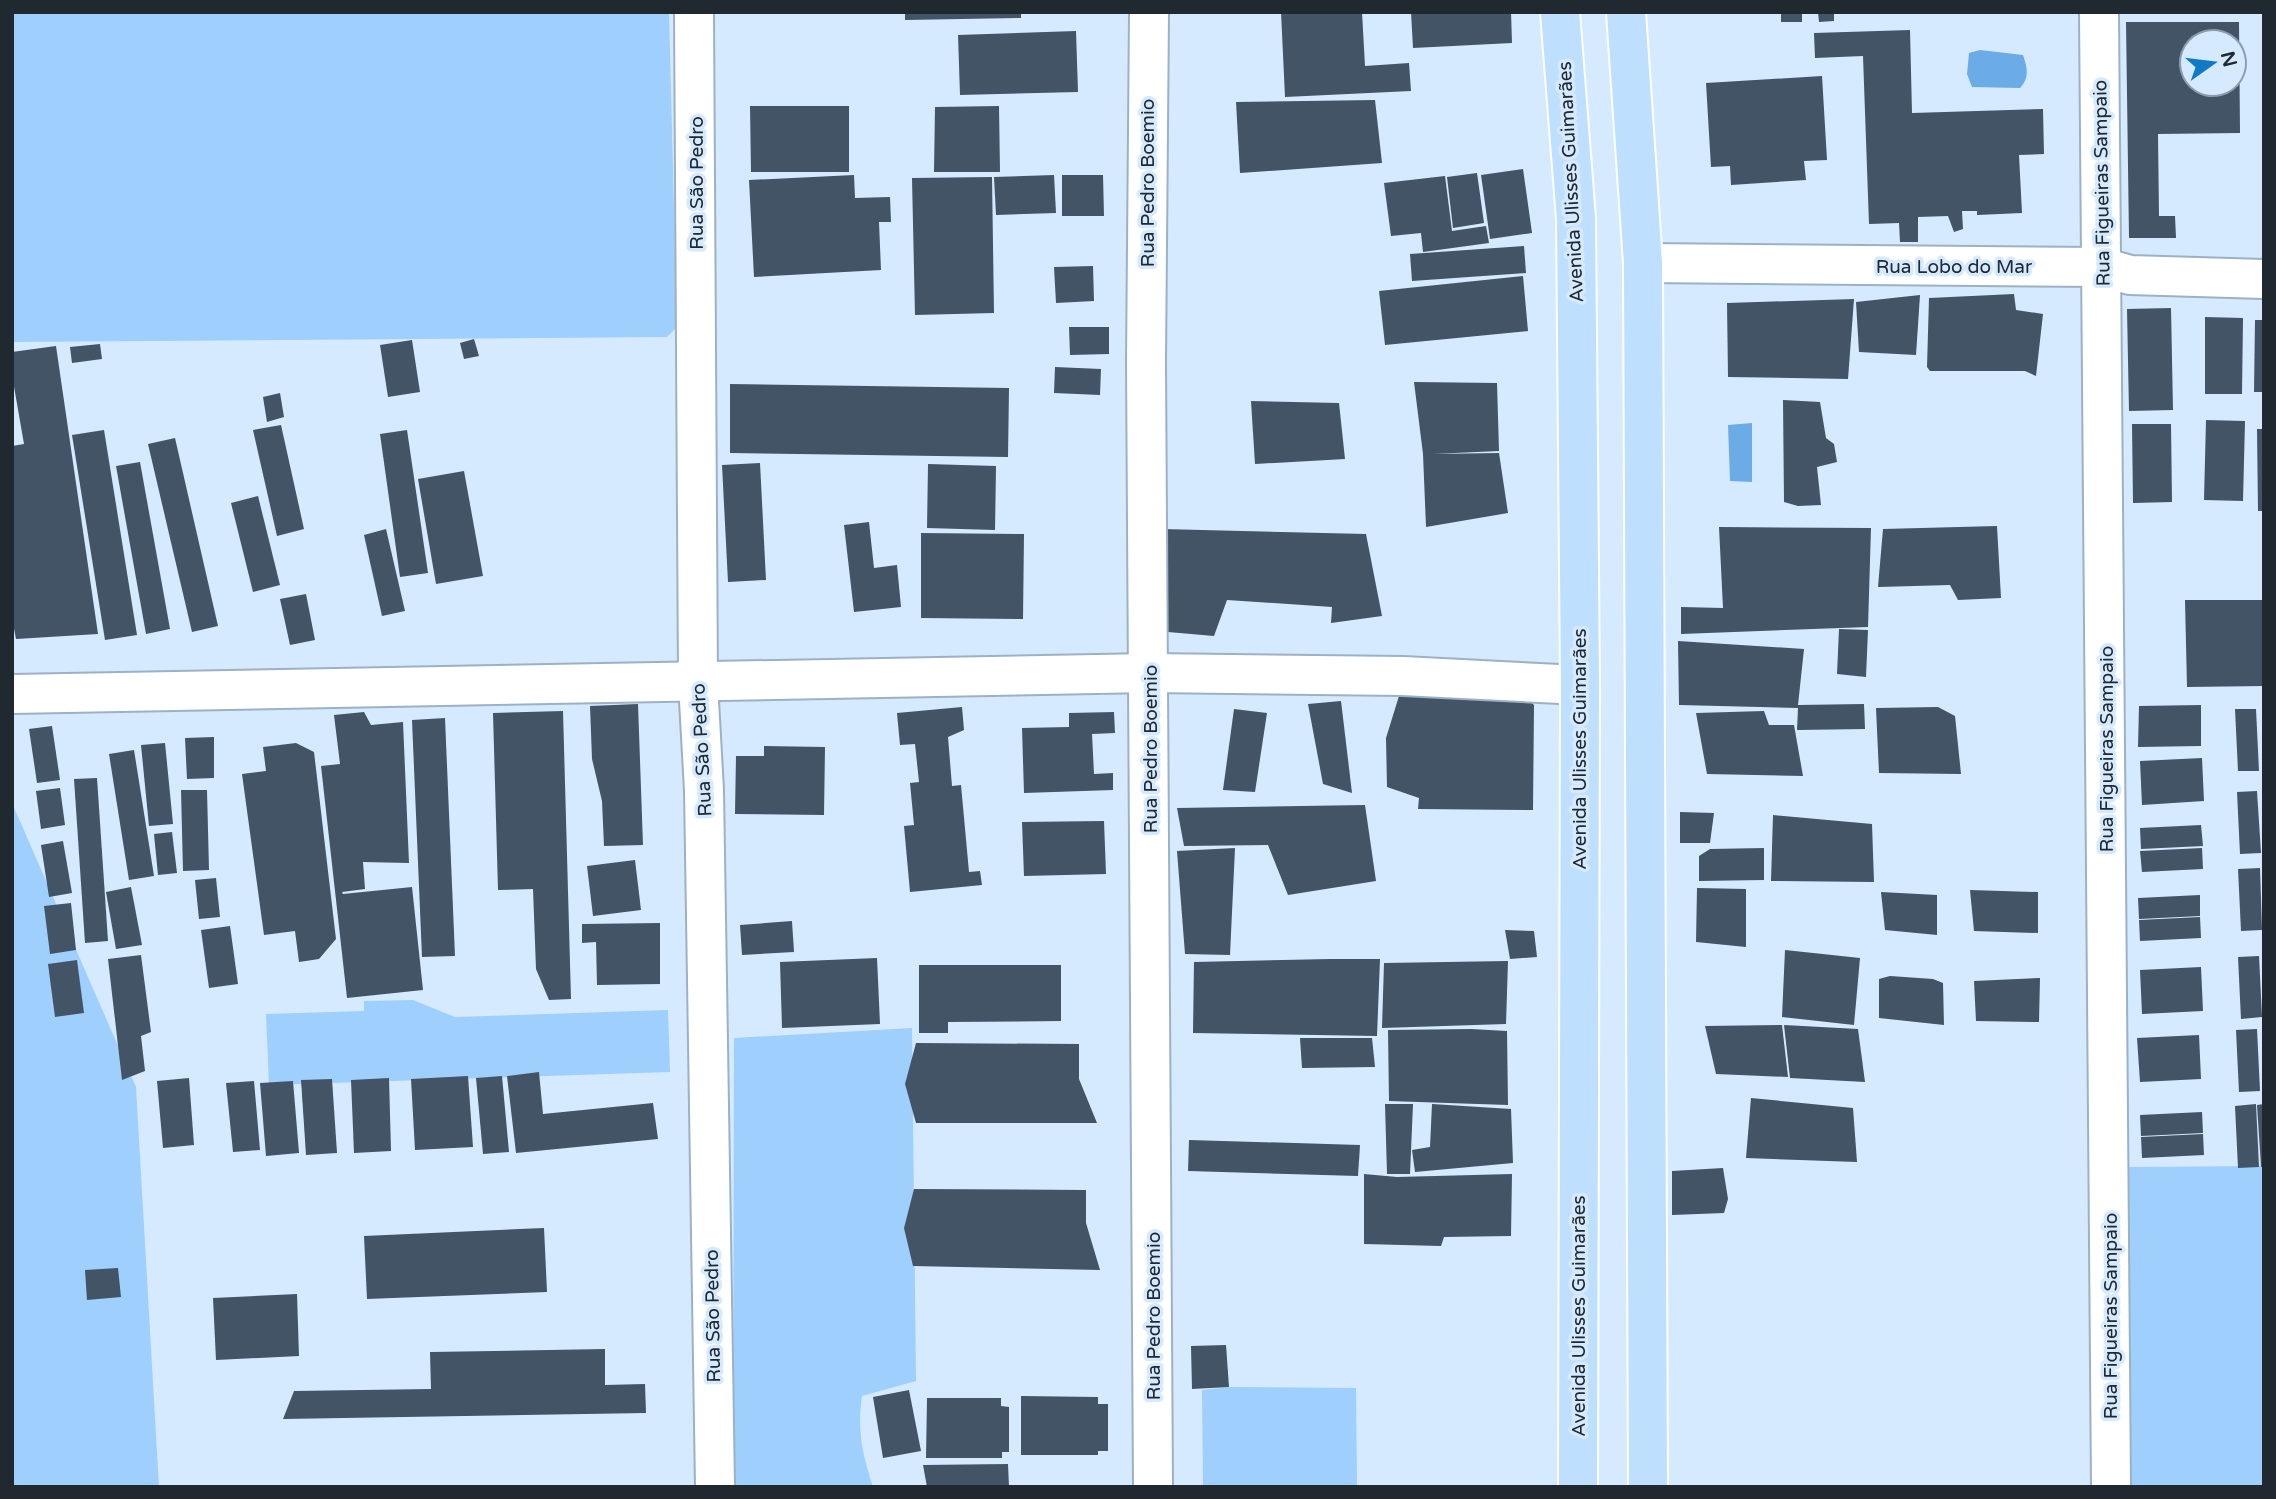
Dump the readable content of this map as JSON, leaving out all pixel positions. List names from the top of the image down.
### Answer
{
  "streets": {
    "main road": ["Avenida Ulisses Guimarães"],
    "street": [
      "Rua São Pedro",
      "Rua Pedro Boemio",
      "Rua Figueiras Sampaio",
      "Rua Lobo do Mar"
    ]
  },
  "crossings": [
    ["Rua Figueiras Sampaio", "Rua Lobo do Mar"]
  ],
  "north": "right"
}
